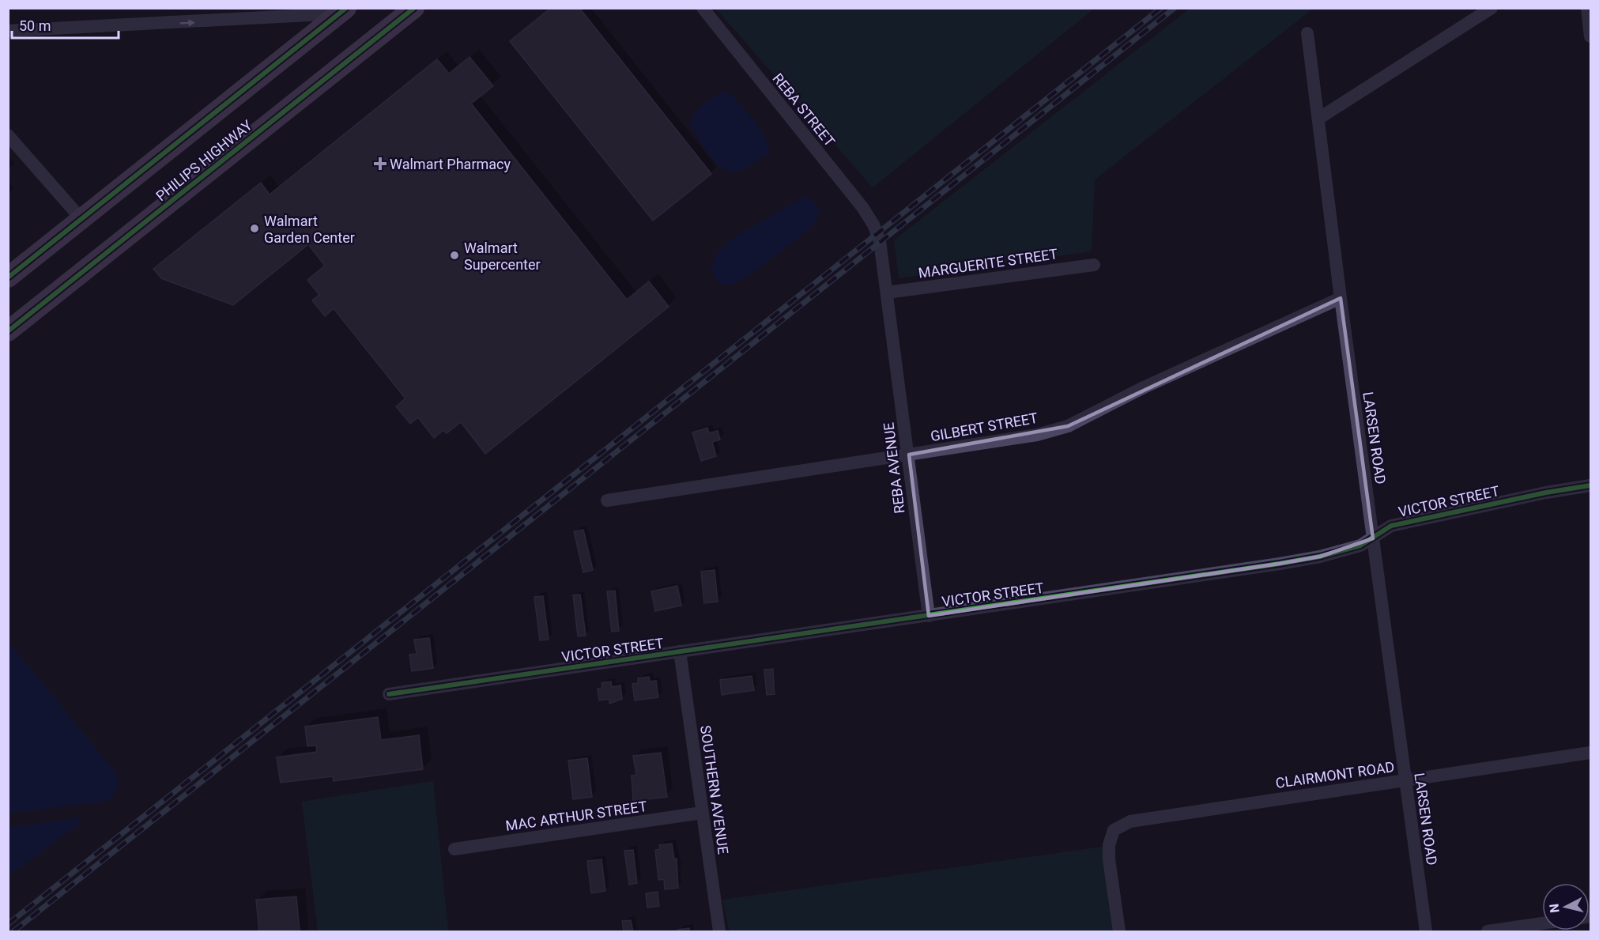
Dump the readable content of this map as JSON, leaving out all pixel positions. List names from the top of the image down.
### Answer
{
  "streets": {
    "main road": ["PHILIPS HIGHWAY"],
    "street": [
      "REBA STREET",
      "MARGUERITE STREET",
      "GILBERT STREET",
      "LARSEN ROAD",
      "REBA AVENUE",
      "VICTOR STREET",
      "CLAIRMONT ROAD",
      "SOUTHERN AVENUE",
      "MAC ARTHUR STREET"
    ]
  },
  "crossings": [
    ["REBA STREET", "REBA AVENUE"],
    ["MARGUERITE STREET", "REBA AVENUE"],
    ["GILBERT STREET", "LARSEN ROAD"],
    ["GILBERT STREET", "REBA AVENUE"],
    ["LARSEN ROAD", "VICTOR STREET"],
    ["LARSEN ROAD", "CLAIRMONT ROAD"],
    ["REBA AVENUE", "VICTOR STREET"],
    ["VICTOR STREET", "SOUTHERN AVENUE"],
    ["SOUTHERN AVENUE", "MAC ARTHUR STREET"]
  ],
  "places": {
    "health": ["Walmart Pharmacy"],
    "other": ["Walmart Garden Center", "Walmart Supercenter"]
  },
  "scale_bar": "50 m",
  "north": "left"
}
